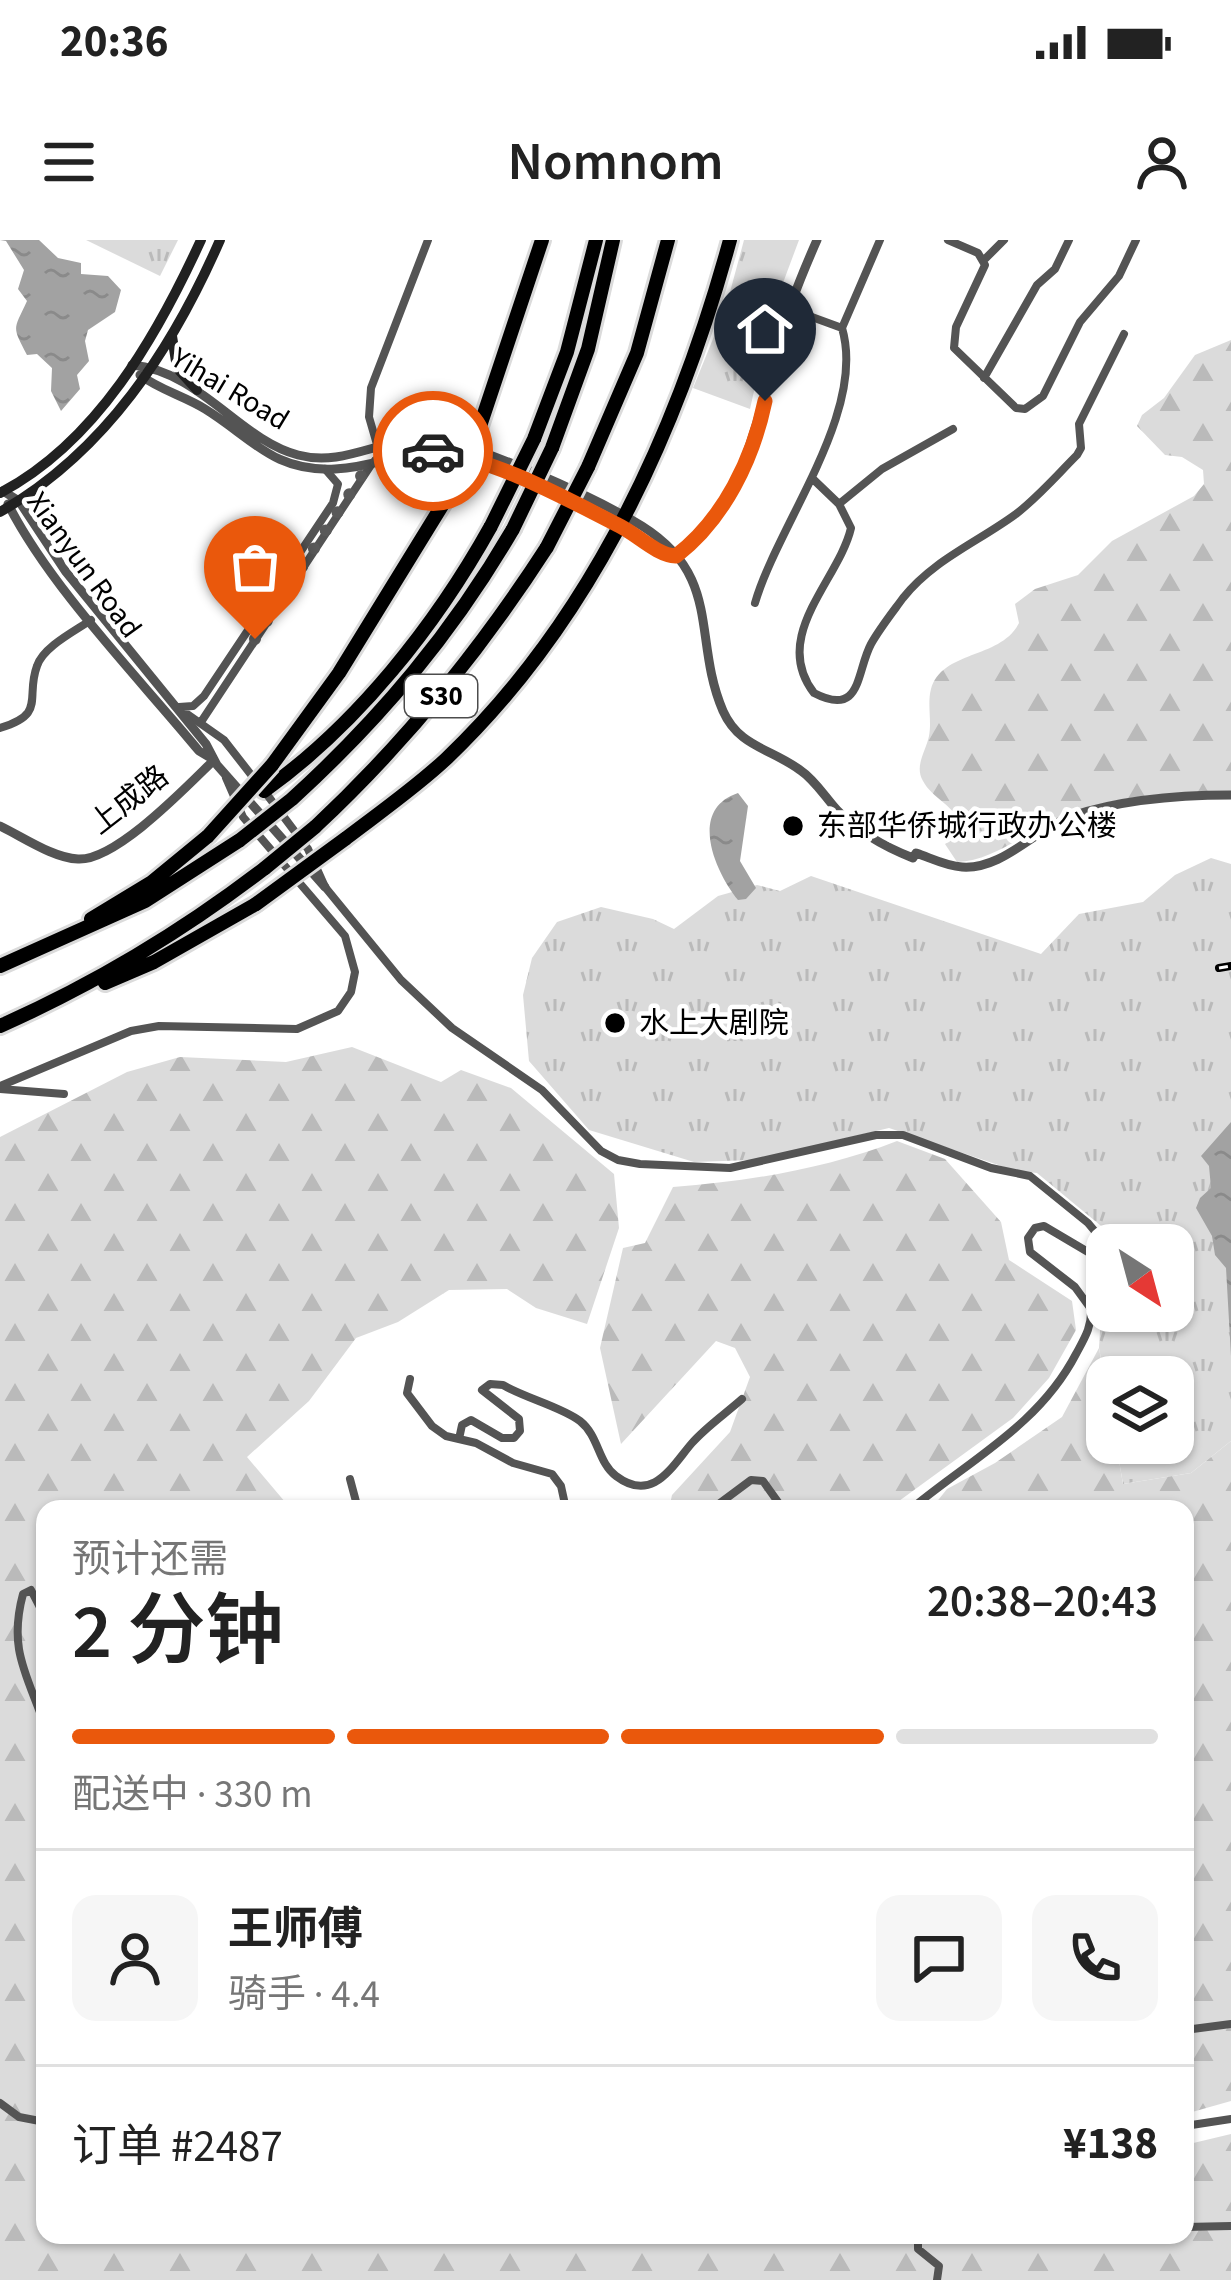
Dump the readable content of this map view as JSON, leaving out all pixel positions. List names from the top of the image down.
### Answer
{
  "streets": {
    "highway": ["S30"],
    "street": ["Yihai Road", "Xianyun Road", "上成路"]
  },
  "crossings": [
    ["Xianyun Road", "上成路"]
  ],
  "places": ["东部华侨城行政办公楼", "水上大剧院"],
  "north": "bottom right",
  "page": {
    "status": "20:36",
    "header": "Nomnom",
    "heading": ["2 分钟", "预计还需", "20:38–20:43"],
    "panel": [
      "王师傅",
      "骑手 · 4.4",
      "订单 #2487",
      "¥138"
    ],
    "bar": "配送中 · 330 m"
  }
}
